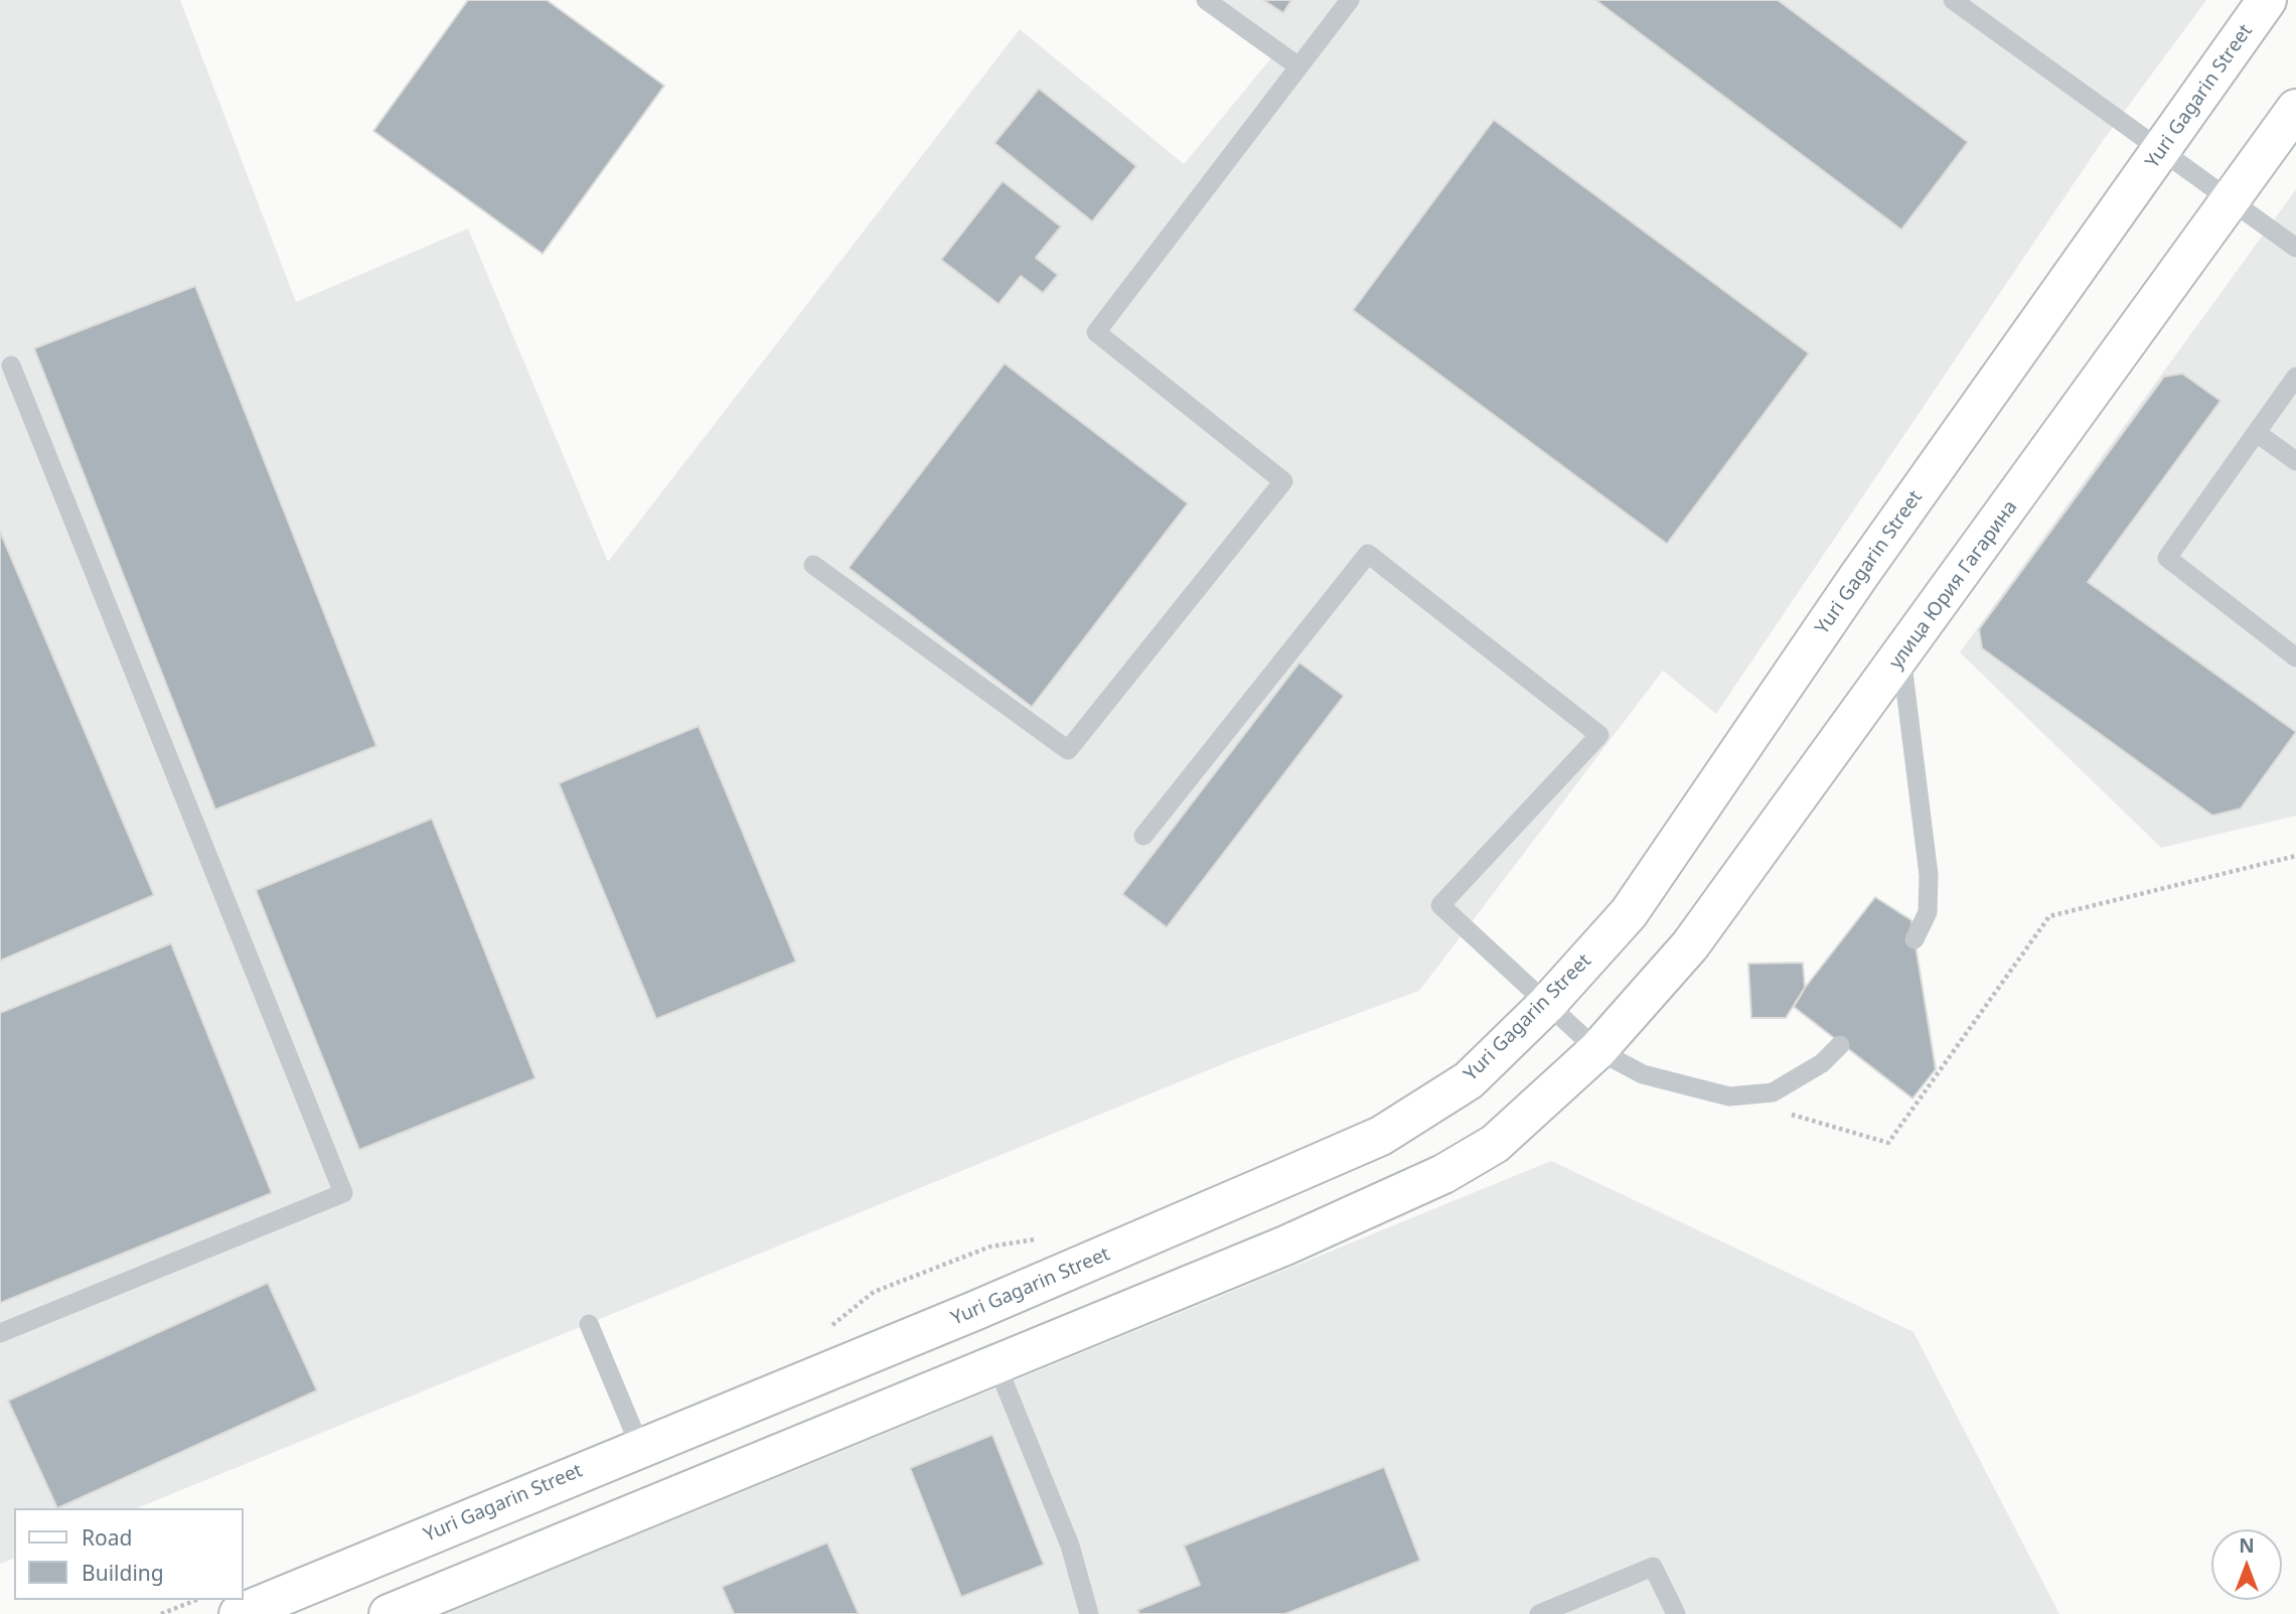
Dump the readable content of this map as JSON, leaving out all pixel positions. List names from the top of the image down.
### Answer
{
  "streets": {
    "main road": ["Yuri Gagarin Street", "улица Юрия Гагарина"]
  },
  "legend": ["Road", "Building"],
  "north": "top"
}
